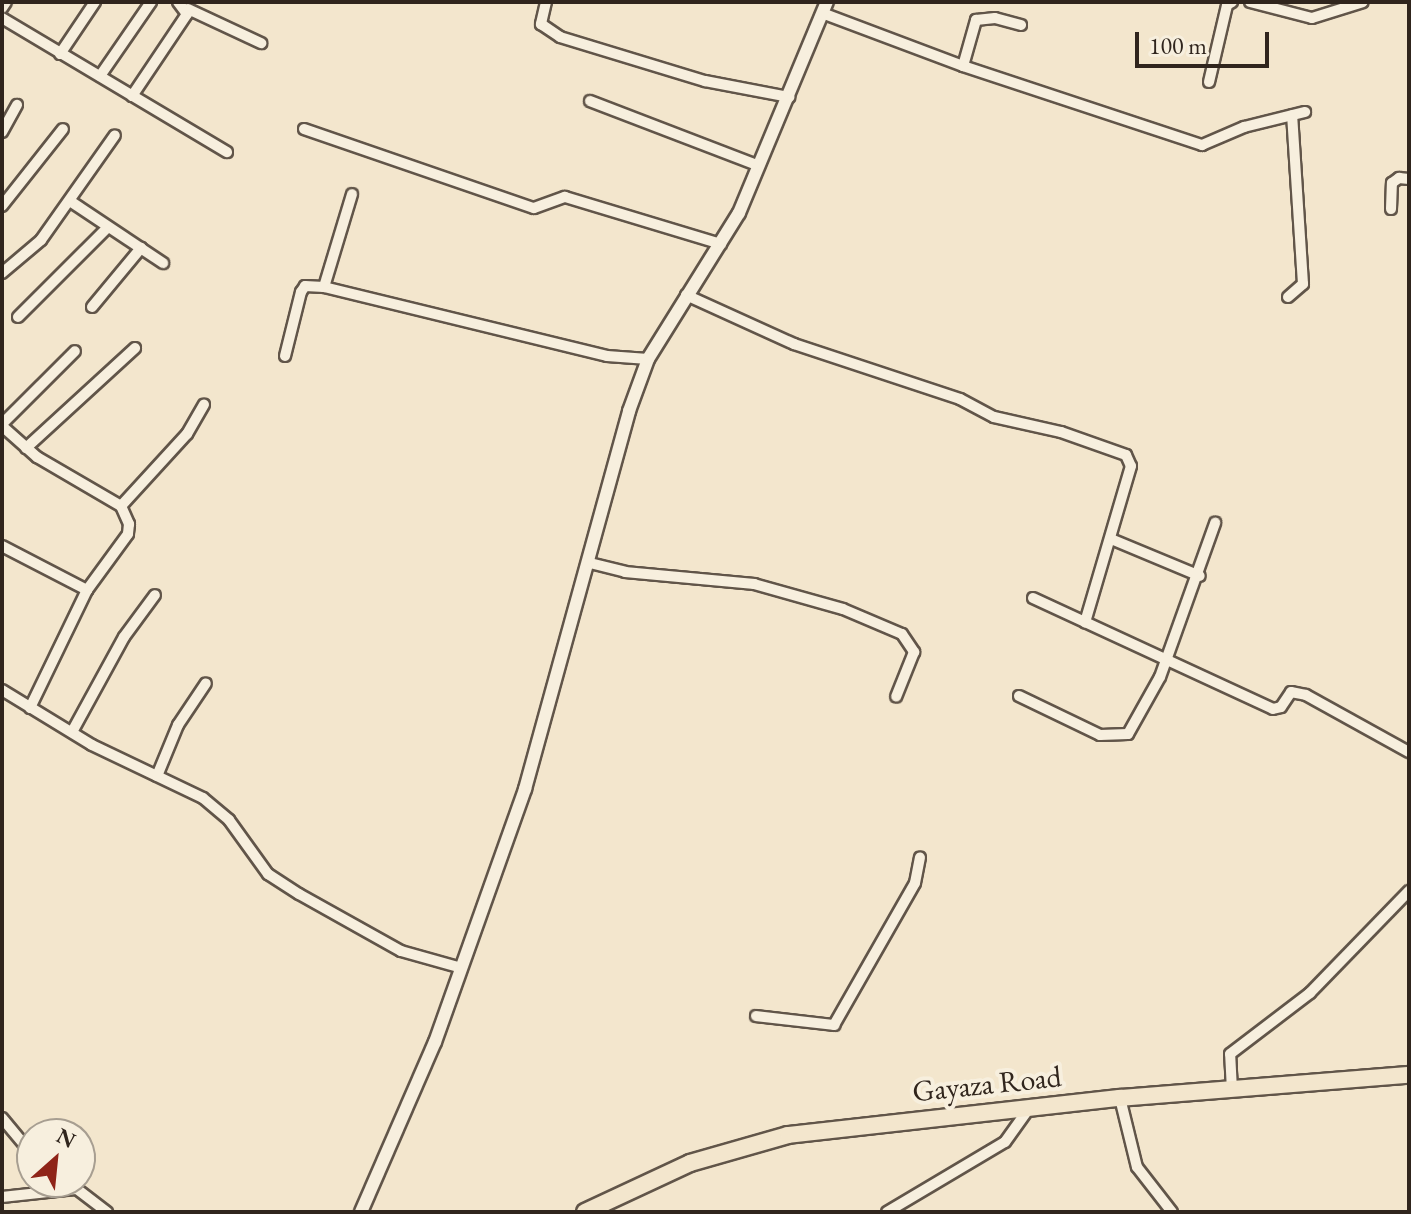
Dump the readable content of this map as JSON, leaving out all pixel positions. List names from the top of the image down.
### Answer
{
  "streets": {
    "main road": ["Gayaza Road"]
  },
  "scale_bar": "100 m",
  "north": "top right"
}
